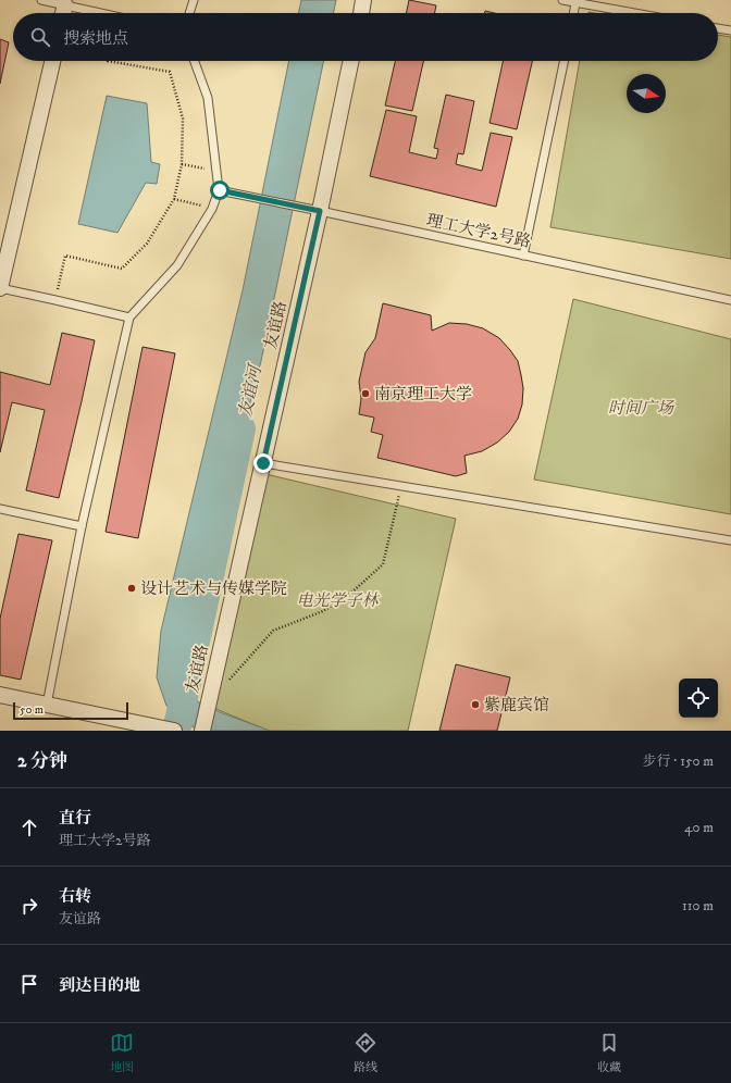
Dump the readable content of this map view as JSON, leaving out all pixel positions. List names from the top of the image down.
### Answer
{
  "streets": {
    "street": ["友谊路"],
    "lane": ["理工大学2号路"]
  },
  "crossings": [
    ["理工大学2号路", "友谊路"]
  ],
  "water": ["友谊河"],
  "parks": ["时间广场", "电光学子林"],
  "places": ["南京理工大学", "设计艺术与传媒学院", "紫鹿宾馆"],
  "scale_bar": "50 m",
  "north": "right",
  "page": {
    "search": "搜索地点",
    "scale": "50 m",
    "heading": ["2 分钟", "步行 · 150 m"],
    "list": [
      ["直行", "理工大学2号路", "40 m"],
      ["右转", "友谊路", "110 m"],
      "到达目的地"
    ],
    "nav": ["地图", "路线", "收藏"]
  }
}
